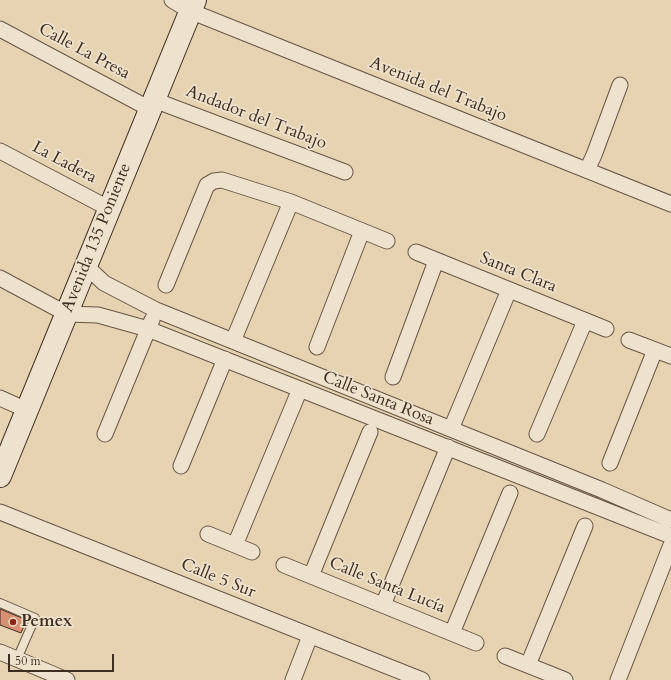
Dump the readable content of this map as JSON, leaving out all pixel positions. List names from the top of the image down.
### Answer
{
  "streets": {
    "main road": ["Avenida 135 Poniente"],
    "street": [
      "Calle La Presa",
      "Avenida del Trabajo",
      "Andador del Trabajo",
      "La Ladera",
      "Santa Clara",
      "Calle Santa Rosa",
      "Calle 5 Sur",
      "Calle Santa Lucía"
    ]
  },
  "crossings": [
    ["Calle La Presa", "Andador del Trabajo"],
    ["Calle La Presa", "Avenida 135 Poniente"],
    ["Avenida del Trabajo", "Avenida 135 Poniente"],
    ["Andador del Trabajo", "Avenida 135 Poniente"],
    ["La Ladera", "Avenida 135 Poniente"],
    ["Avenida 135 Poniente", "Calle Santa Rosa"]
  ],
  "places": ["Pemex"],
  "scale_bar": "50 m"
}
